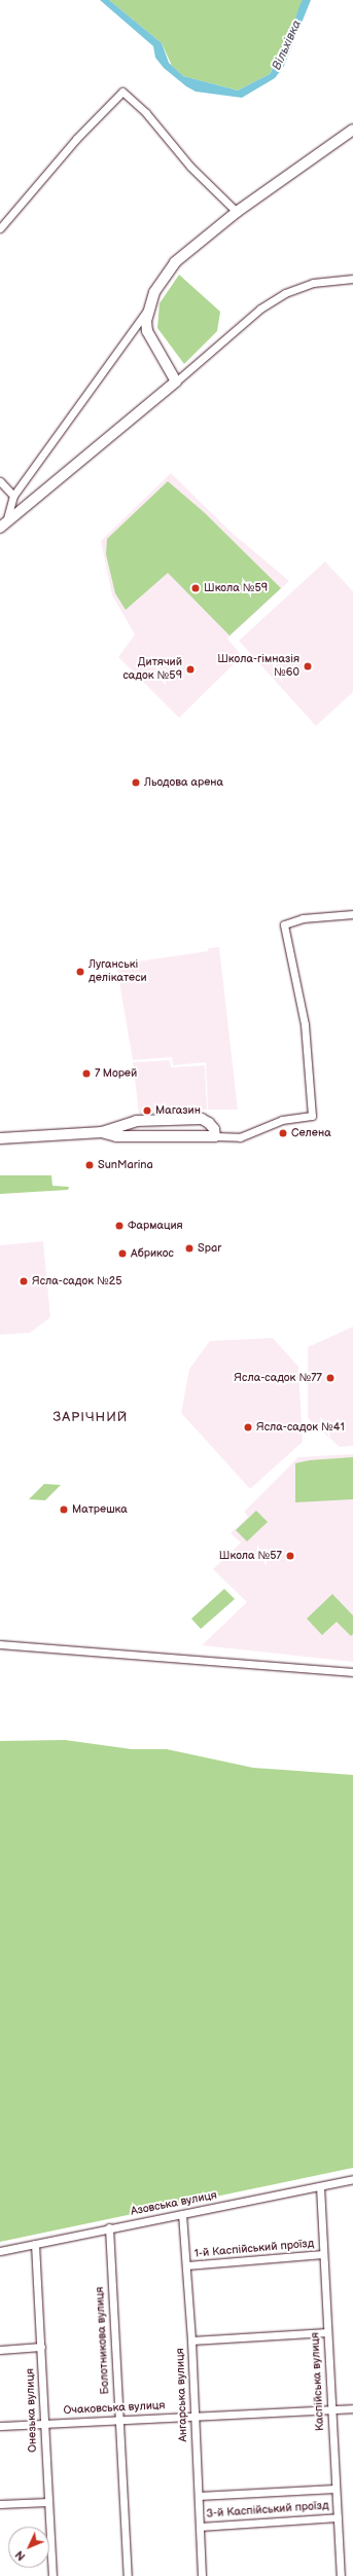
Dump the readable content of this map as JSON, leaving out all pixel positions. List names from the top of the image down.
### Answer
{
  "streets": {
    "street": [
      "Азовська вулиця",
      "1-й Каспійський проїзд",
      "Болотникова вулиця",
      "Каспійська вулиця",
      "Ангарська вулиця",
      "Очаковська вулиця",
      "Онезька вулиця",
      "3-й Каспійський проїзд"
    ]
  },
  "crossings": [
    ["Азовська вулиця", "Болотникова вулиця"],
    ["Азовська вулиця", "Каспійська вулиця"],
    ["Азовська вулиця", "Ангарська вулиця"],
    ["Азовська вулиця", "Онезька вулиця"],
    ["1-й Каспійський проїзд", "Каспійська вулиця"],
    ["1-й Каспійський проїзд", "Ангарська вулиця"],
    ["Болотникова вулиця", "Очаковська вулиця"],
    ["Каспійська вулиця", "Очаковська вулиця"],
    ["Каспійська вулиця", "3-й Каспійський проїзд"],
    ["Ангарська вулиця", "Очаковська вулиця"],
    ["Ангарська вулиця", "3-й Каспійський проїзд"],
    ["Очаковська вулиця", "Онезька вулиця"]
  ],
  "districts": ["ЗАРІЧНИЙ"],
  "water": ["Вільхівка"],
  "places": [
    "Школа №59",
    "Школа-гімназія №60",
    "Дитячий садок №59",
    "Льодова арена",
    "Луганські делікатеси",
    "7 Морей",
    "Магазин",
    "Селена",
    "SunMarina",
    "Фармация",
    "Spar",
    "Абрикос",
    "Ясла-садок №25",
    "Ясла-садок №77",
    "Ясла-садок №41",
    "Матрешка",
    "Школа №57"
  ],
  "north": "bottom left"
}
